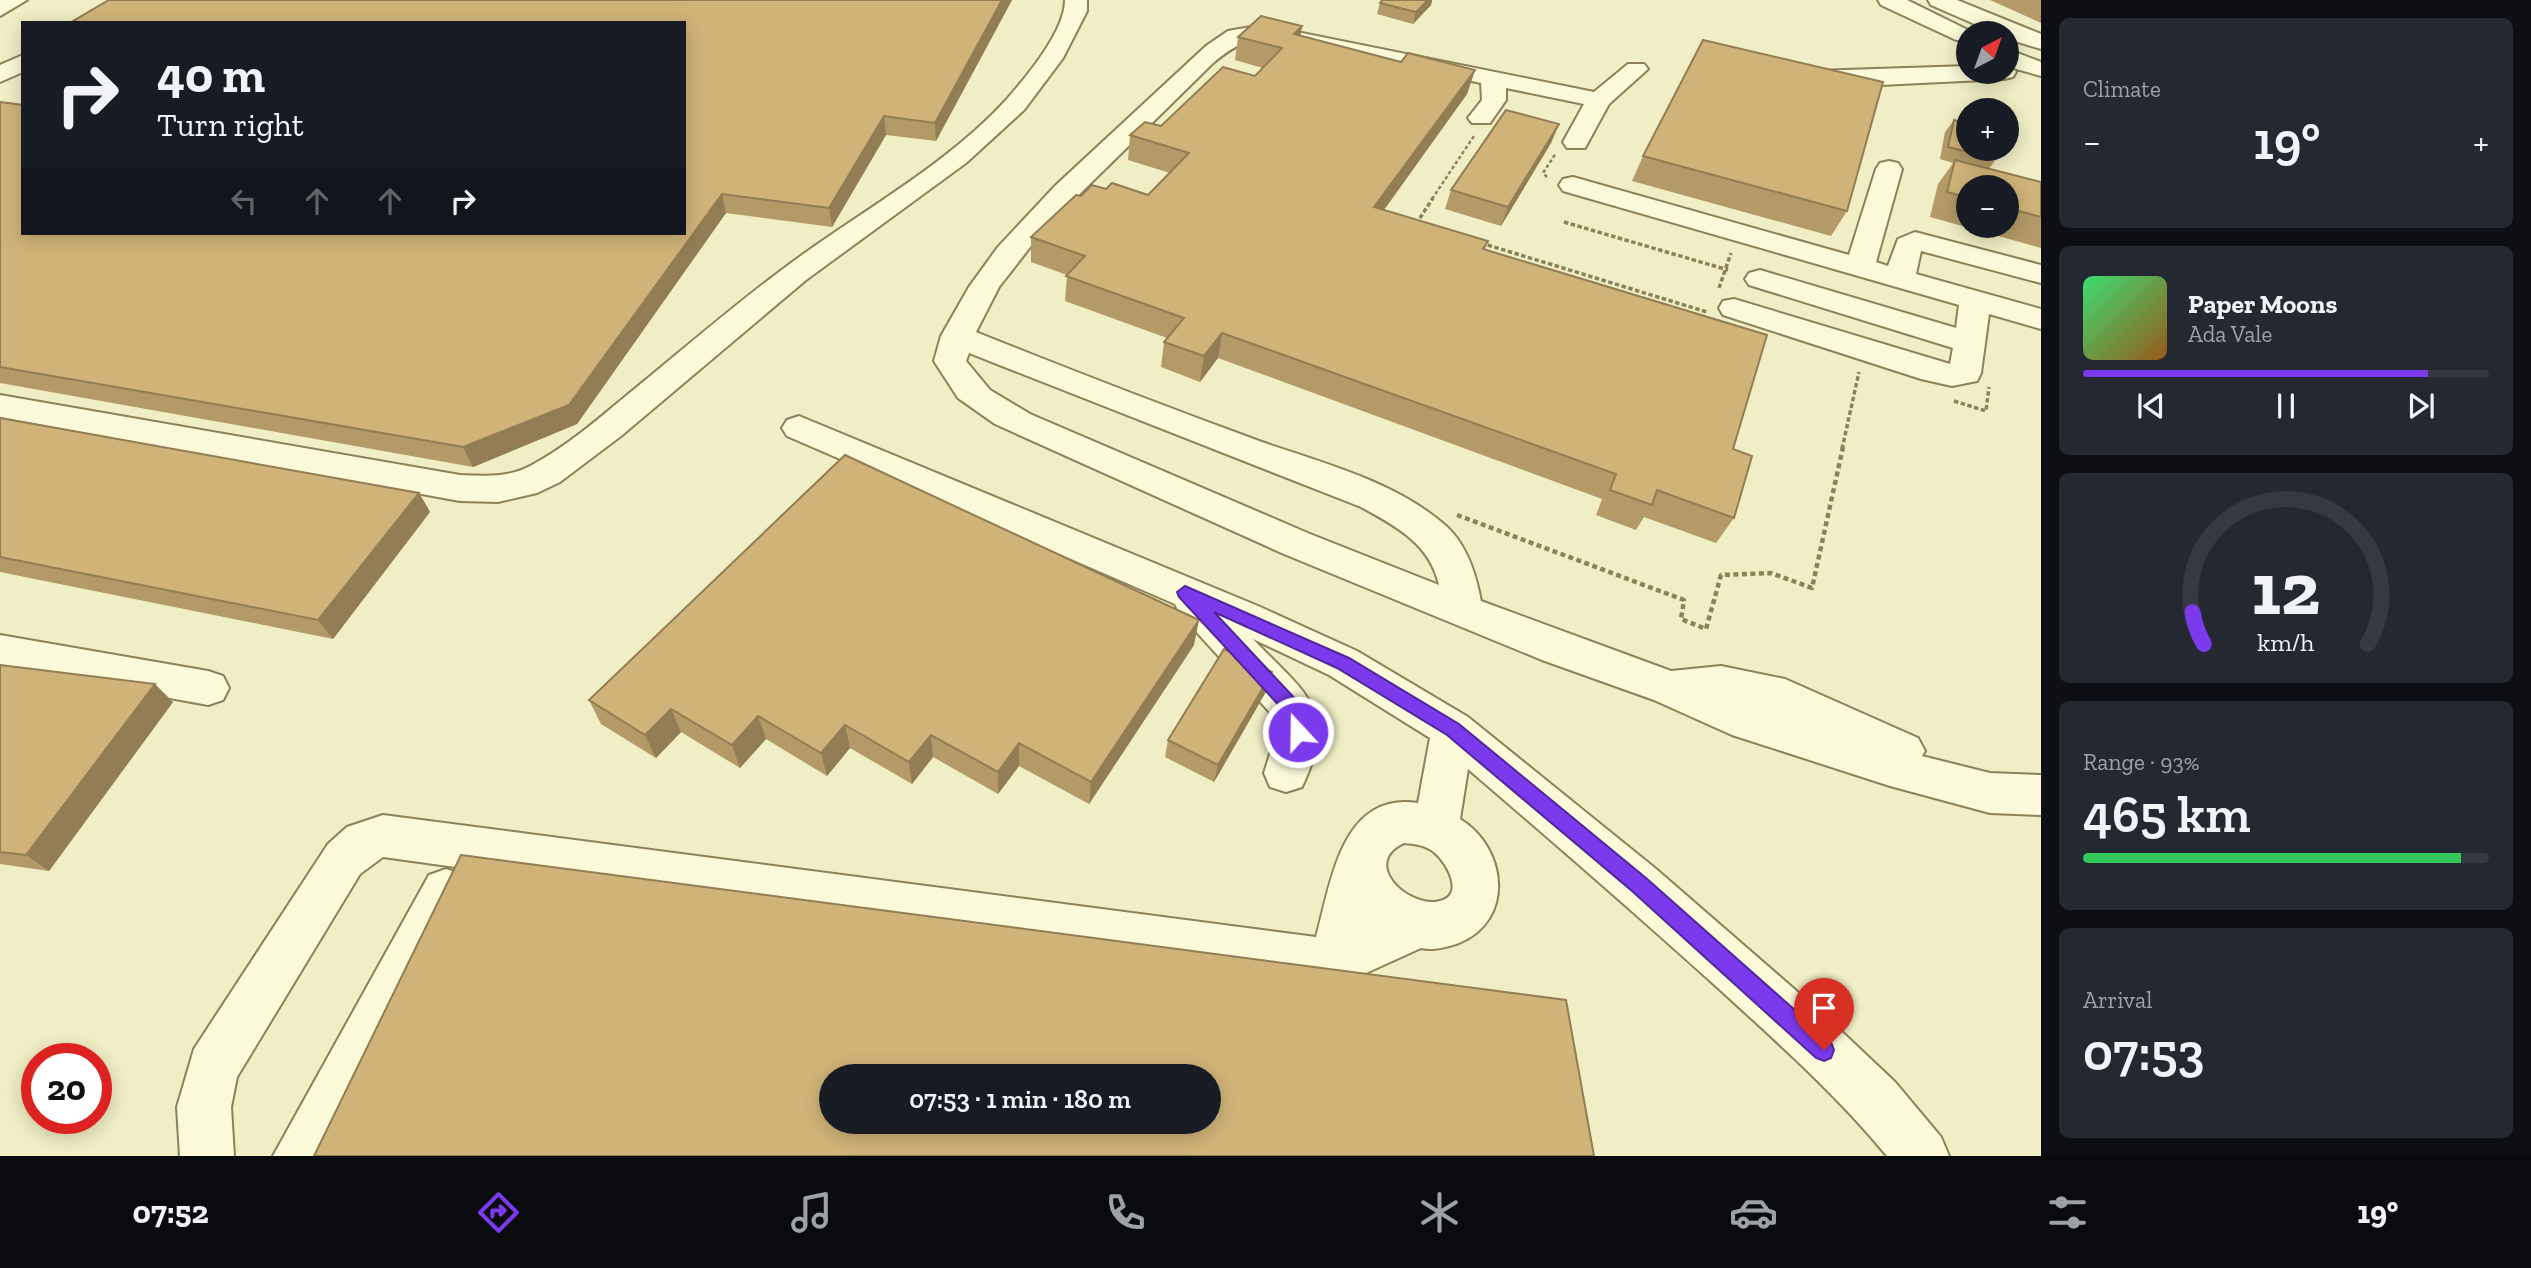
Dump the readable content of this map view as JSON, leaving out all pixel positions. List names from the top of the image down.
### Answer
{
  "north": "top right",
  "page": {
    "tile": [
      "Climate",
      ["Range · 93%", "465 km"],
      ["Arrival", "07:53"]
    ],
    "map_buttons": ["+", "−"],
    "turn": ["40 m", "Turn right"],
    "heat": ["−", "19°", "+"],
    "song": ["Paper Moons", "Ada Vale"],
    "limit": "20",
    "trip": "07:53 · 1 min · 180 m",
    "tabs": ["07:52", "19°"],
    "gauge": ["12", "km/h"]
  }
}
